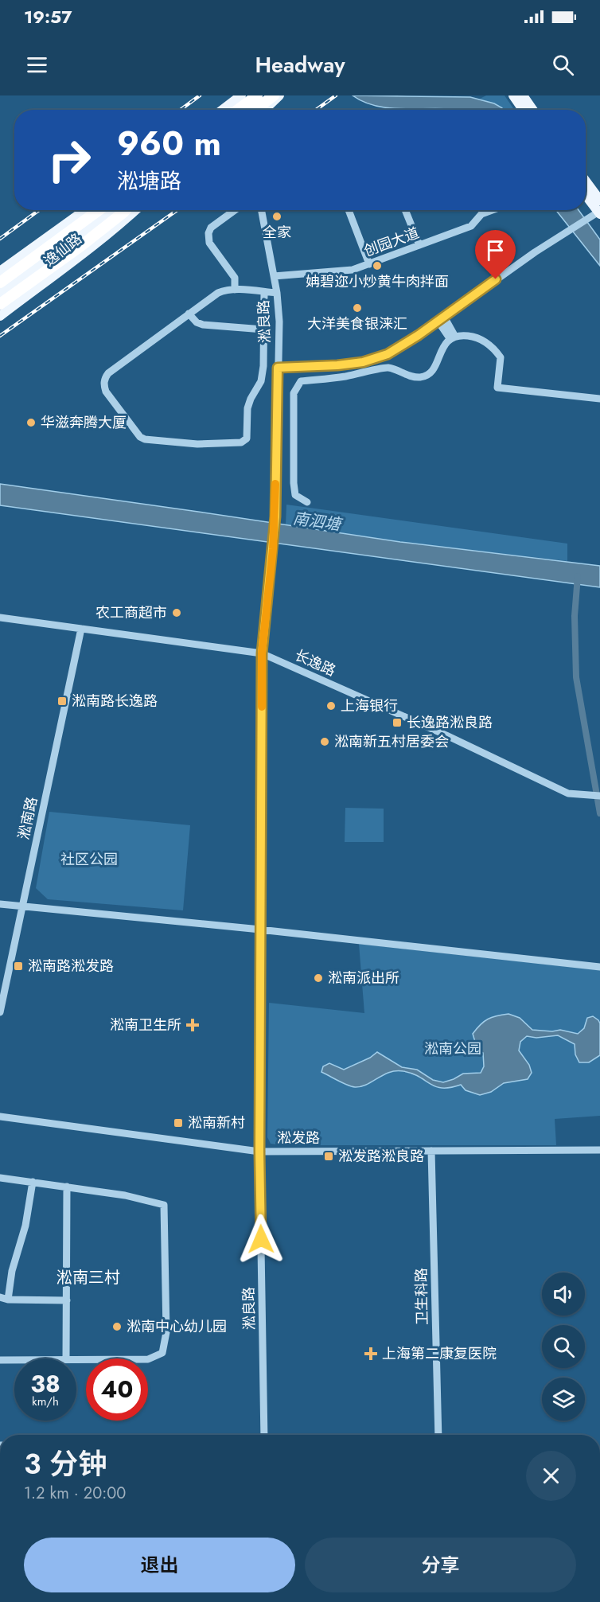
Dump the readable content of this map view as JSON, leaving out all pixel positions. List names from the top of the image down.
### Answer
{
  "streets": {
    "main road": ["逸仙路"],
    "street": [
      "创园大道",
      "淞良路",
      "长逸路",
      "淞南路",
      "淞发路",
      "卫生科路"
    ]
  },
  "crossings": [
    ["创园大道", "淞良路"],
    ["淞良路", "长逸路"],
    ["淞良路", "淞发路"],
    ["长逸路", "淞南路"],
    ["淞发路", "卫生科路"]
  ],
  "districts": ["淞南三村"],
  "water": ["南泗塘"],
  "parks": ["社区公园", "淞南公园"],
  "places": {
    "other": [
      "全家",
      "姌碧迩小炒黄牛肉拌面",
      "大洋美食银涞汇",
      "华滋奔腾大厦",
      "农工商超市",
      "上海银行",
      "淞南新五村居委会",
      "淞南派出所",
      "淞南中心幼儿园"
    ],
    "transit": [
      "淞南路长逸路",
      "长逸路淞良路",
      "淞南路淞发路",
      "淞南新村",
      "淞发路淞良路"
    ],
    "health": ["淞南卫生所", "上海第二康复医院"]
  },
  "page": {
    "status": "19:57",
    "header": "Headway",
    "turn": ["960 m", "淞塘路"],
    "speed": "38 km/h",
    "limit": "40",
    "heading": ["3 分钟", "1.2 km · 20:00"],
    "buttons": ["退出", "分享"]
  }
}
